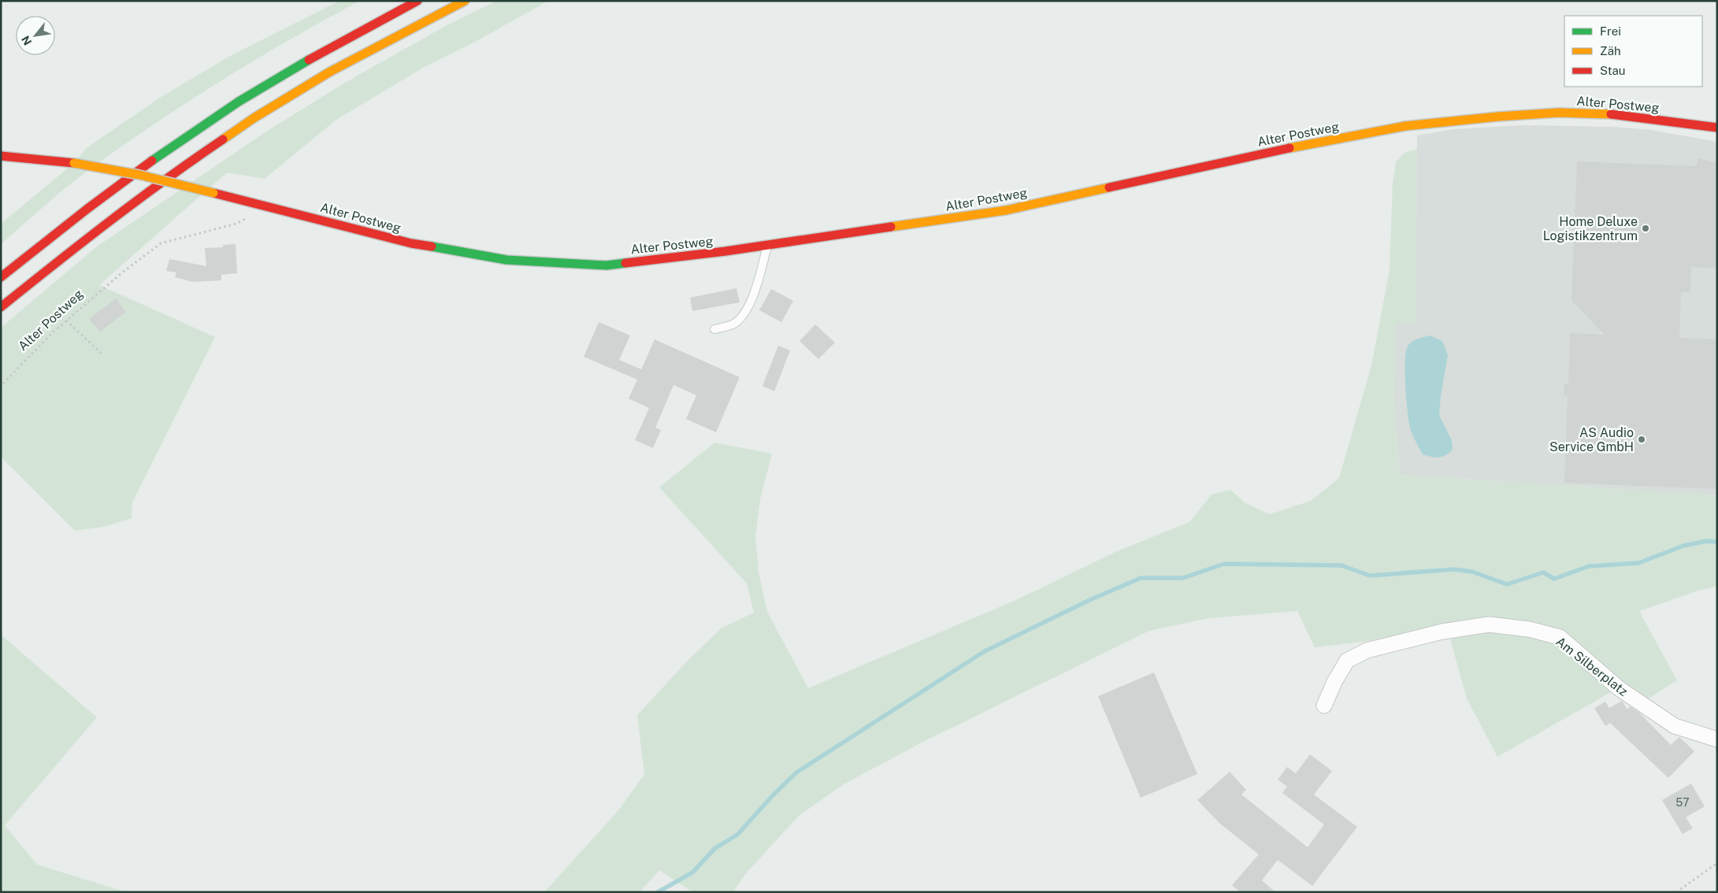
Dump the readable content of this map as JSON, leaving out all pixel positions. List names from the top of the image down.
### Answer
{
  "streets": {
    "main road": ["Alter Postweg"],
    "street": ["Am Silberplatz"]
  },
  "places": ["Home Deluxe Logistikzentrum", "AS Audio Service GmbH"],
  "house_numbers": ["57"],
  "legend": ["Frei", "Zäh", "Stau"],
  "north": "bottom left"
}
